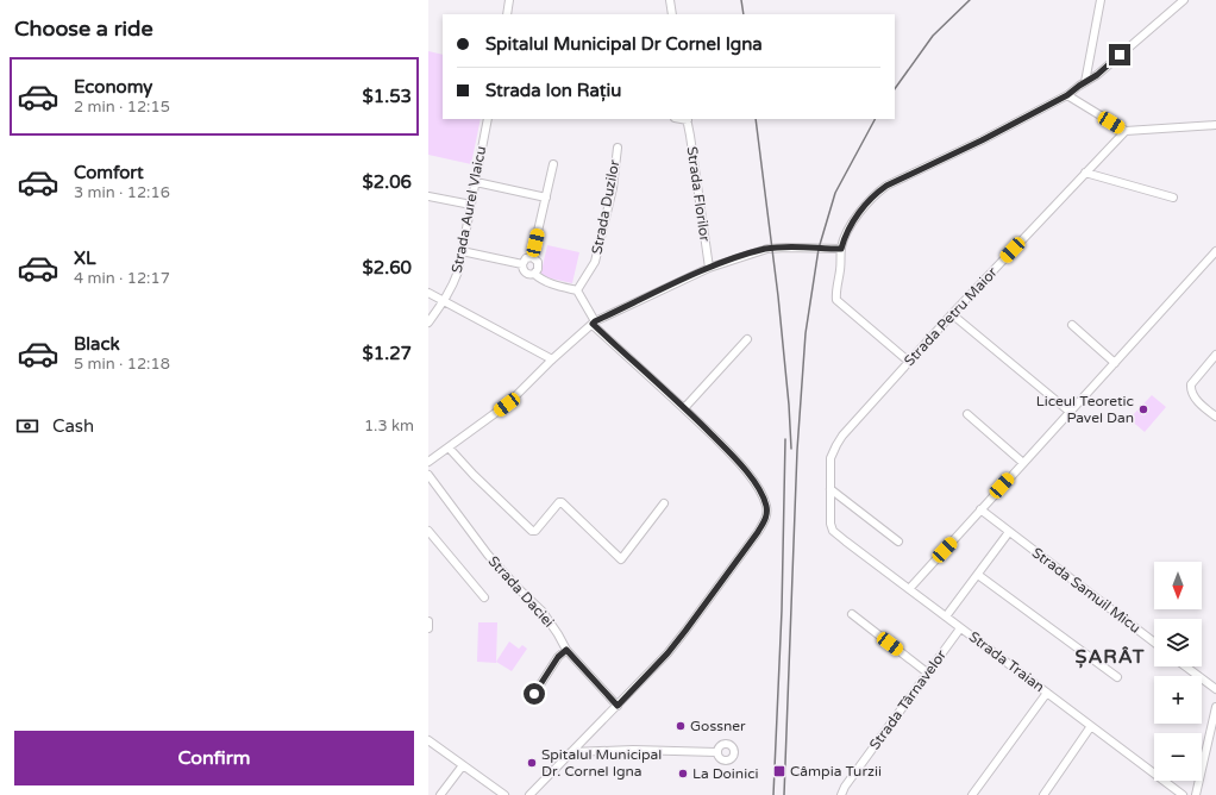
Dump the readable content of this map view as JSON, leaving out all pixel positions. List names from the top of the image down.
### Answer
{
  "streets": {
    "street": [
      "Strada Florilor",
      "Strada Duzilor",
      "Strada Aurel Vlaicu",
      "Strada Petru Maior",
      "Strada Samuil Micu",
      "Strada Daciei",
      "Strada Traian",
      "Strada Târnavelor"
    ]
  },
  "crossings": [
    ["Strada Petru Maior", "Strada Traian"],
    ["Strada Traian", "Strada Târnavelor"]
  ],
  "districts": ["ȘARÂT"],
  "places": {
    "other": [
      "Liceul Teoretic Pavel Dan",
      "Gossner",
      "Spitalul Municipal Dr. Cornel Igna",
      "La Doinici"
    ],
    "transit": ["Câmpia Turzii"]
  },
  "north": "bottom",
  "page": {
    "heading": "Choose a ride",
    "banner": ["Spitalul Municipal Dr Cornel Igna", "Strada Ion Rațiu"],
    "list": [
      {
        "name": "Economy",
        "note": "2 min · 12:15",
        "value": "$1.53"
      },
      {
        "name": "Comfort",
        "note": "3 min · 12:16",
        "value": "$2.06"
      },
      {
        "name": "XL",
        "note": "4 min · 12:17",
        "value": "$2.60"
      },
      {
        "name": "Black",
        "note": "5 min · 12:18",
        "value": "$1.27"
      }
    ],
    "pay": ["Cash", "1.3 km"],
    "map_buttons": ["+", "−"],
    "buttons": "Confirm"
  }
}
